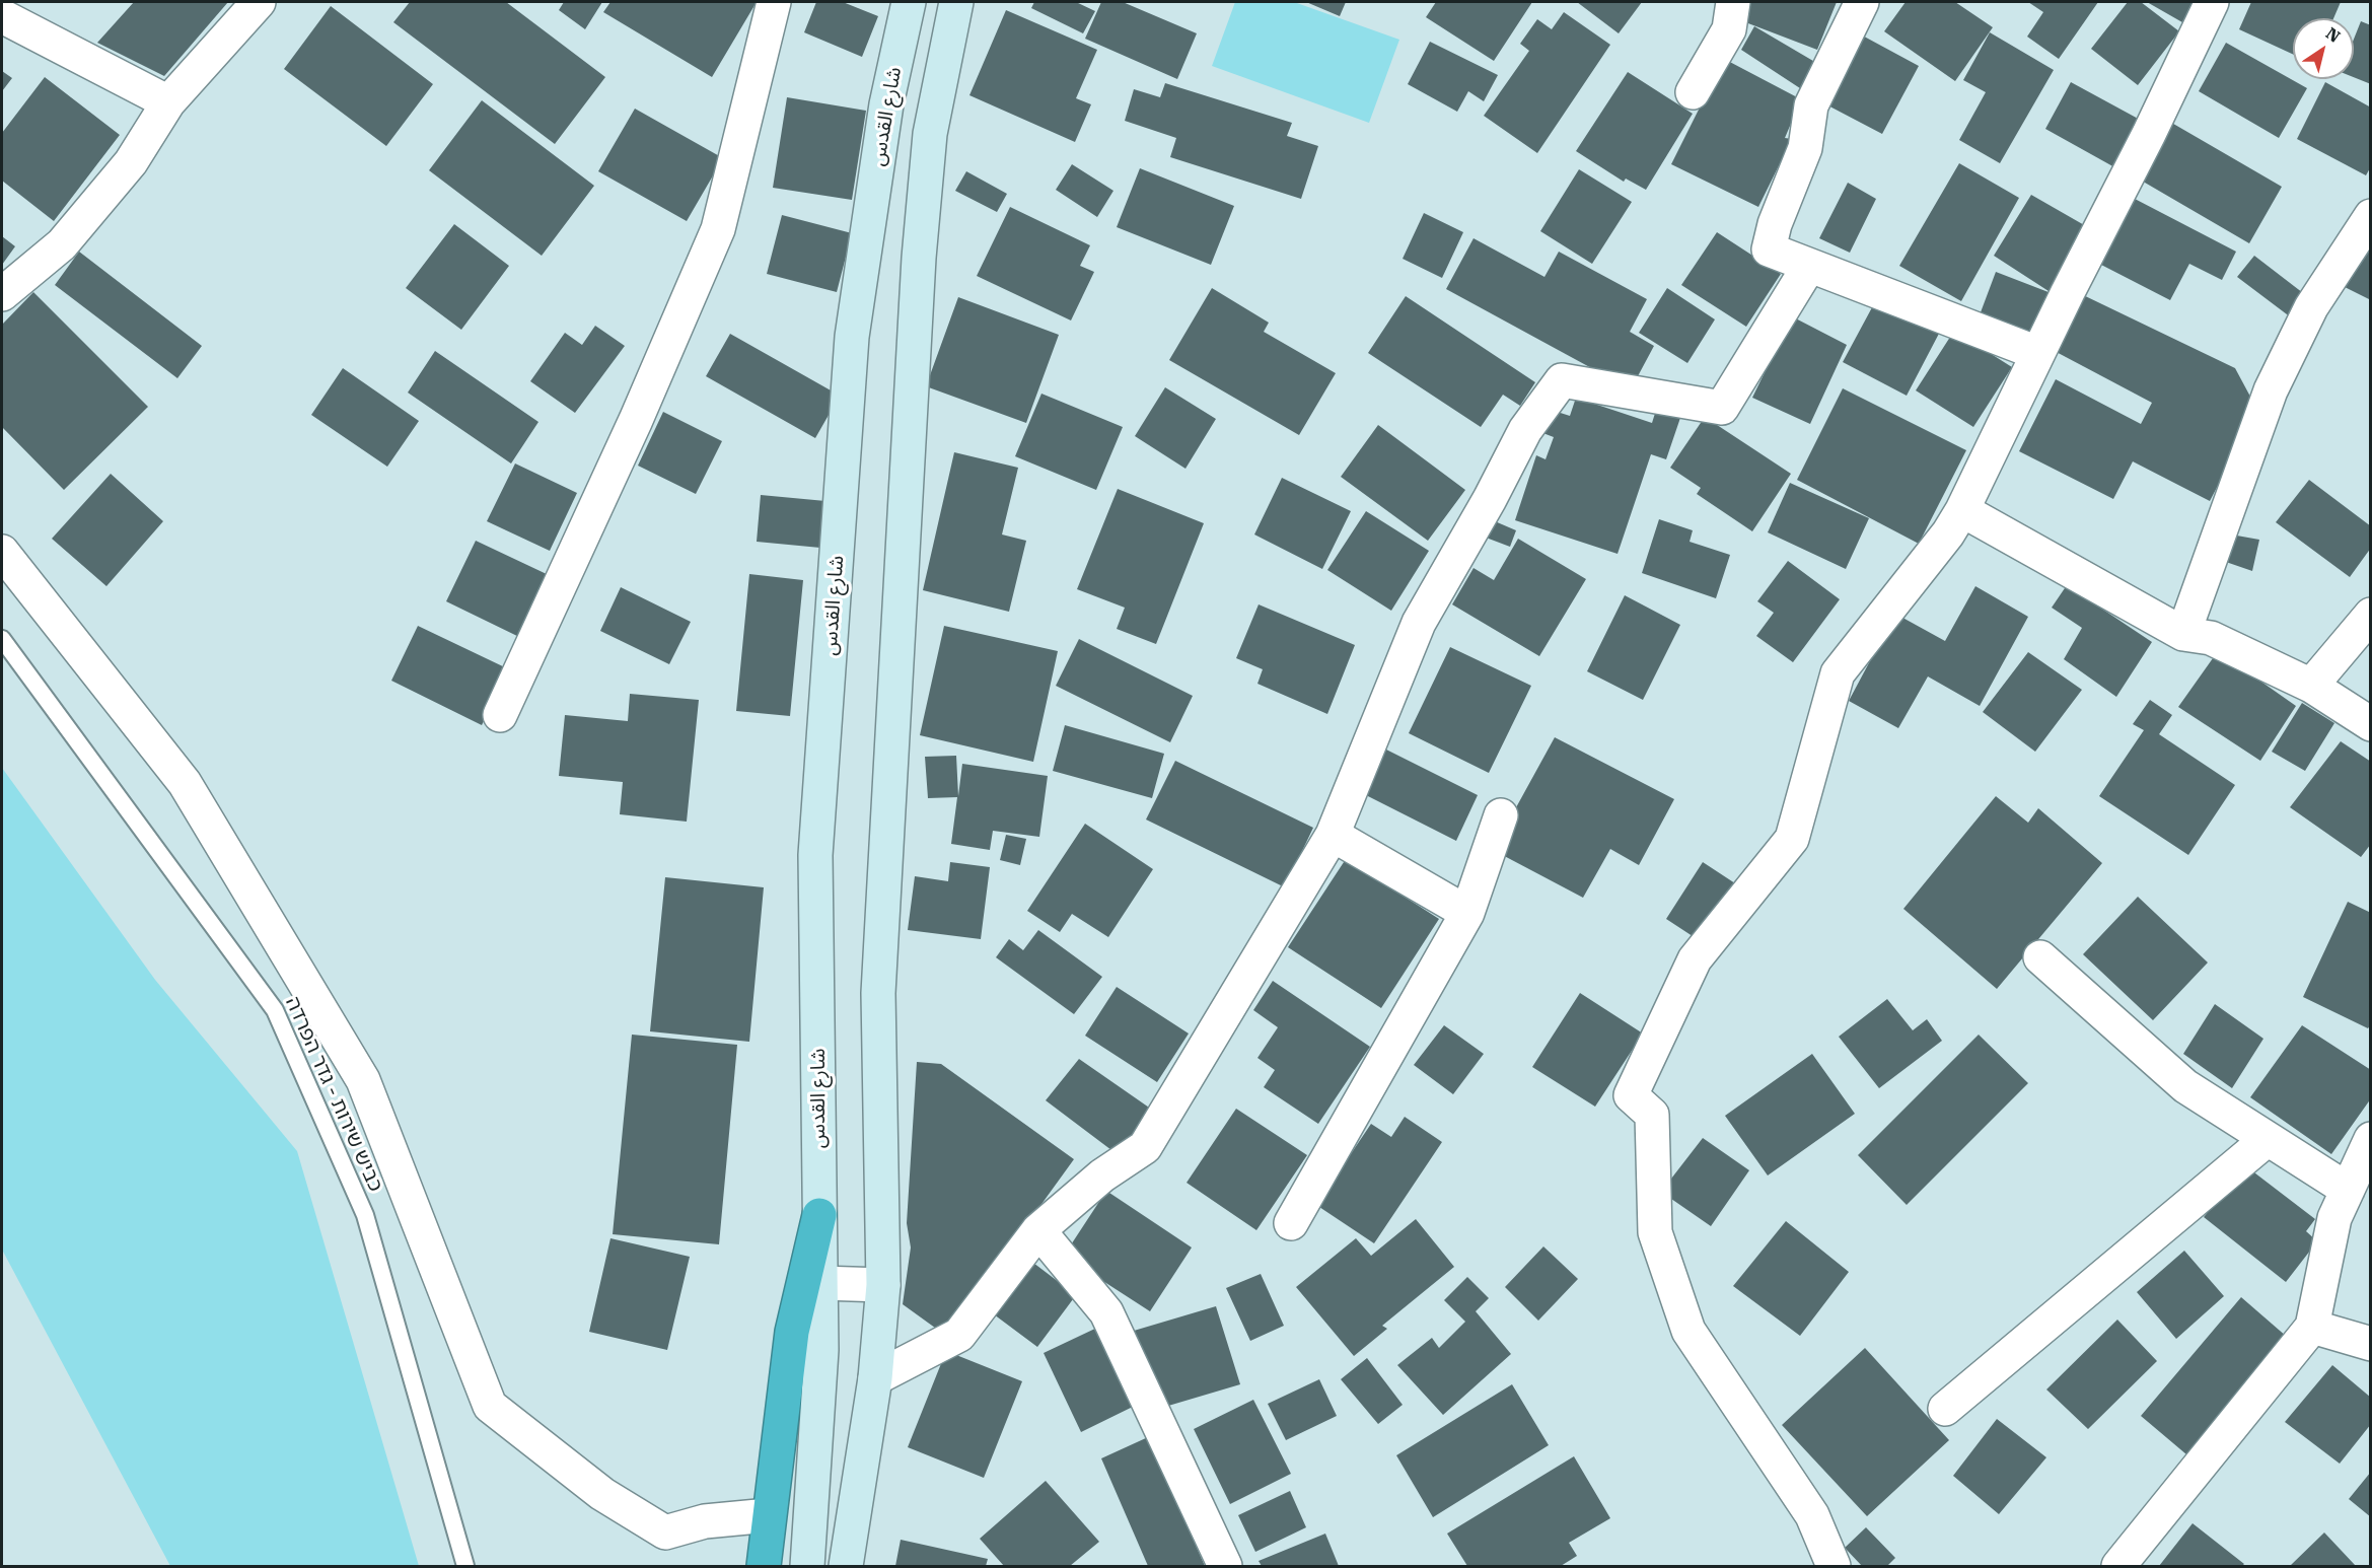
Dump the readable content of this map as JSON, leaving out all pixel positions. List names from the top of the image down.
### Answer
{
  "streets": {
    "main road": ["شارع القدس"],
    "lane": ["כביש שירות - גדר הפרדה"]
  },
  "north": "top right"
}
